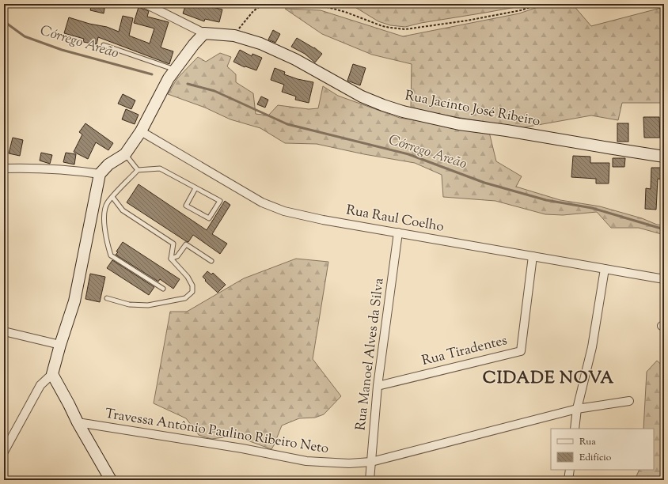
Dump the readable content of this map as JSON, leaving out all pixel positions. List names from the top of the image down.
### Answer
{
  "streets": {
    "street": [
      "Rua Jacinto José Ribeiro",
      "Rua Raul Coelho",
      "Rua Tiradentes",
      "Rua Manoel Alves da Silva",
      "Travessa Antônio Paulino Ribeiro Neto"
    ]
  },
  "crossings": [
    ["Rua Raul Coelho", "Rua Tiradentes"],
    ["Rua Raul Coelho", "Rua Manoel Alves da Silva"],
    ["Rua Tiradentes", "Rua Manoel Alves da Silva"],
    ["Rua Manoel Alves da Silva", "Travessa Antônio Paulino Ribeiro Neto"]
  ],
  "districts": ["CIDADE NOVA"],
  "water": ["Córrego Areão"],
  "legend": ["Rua", "Edifício"]
}
